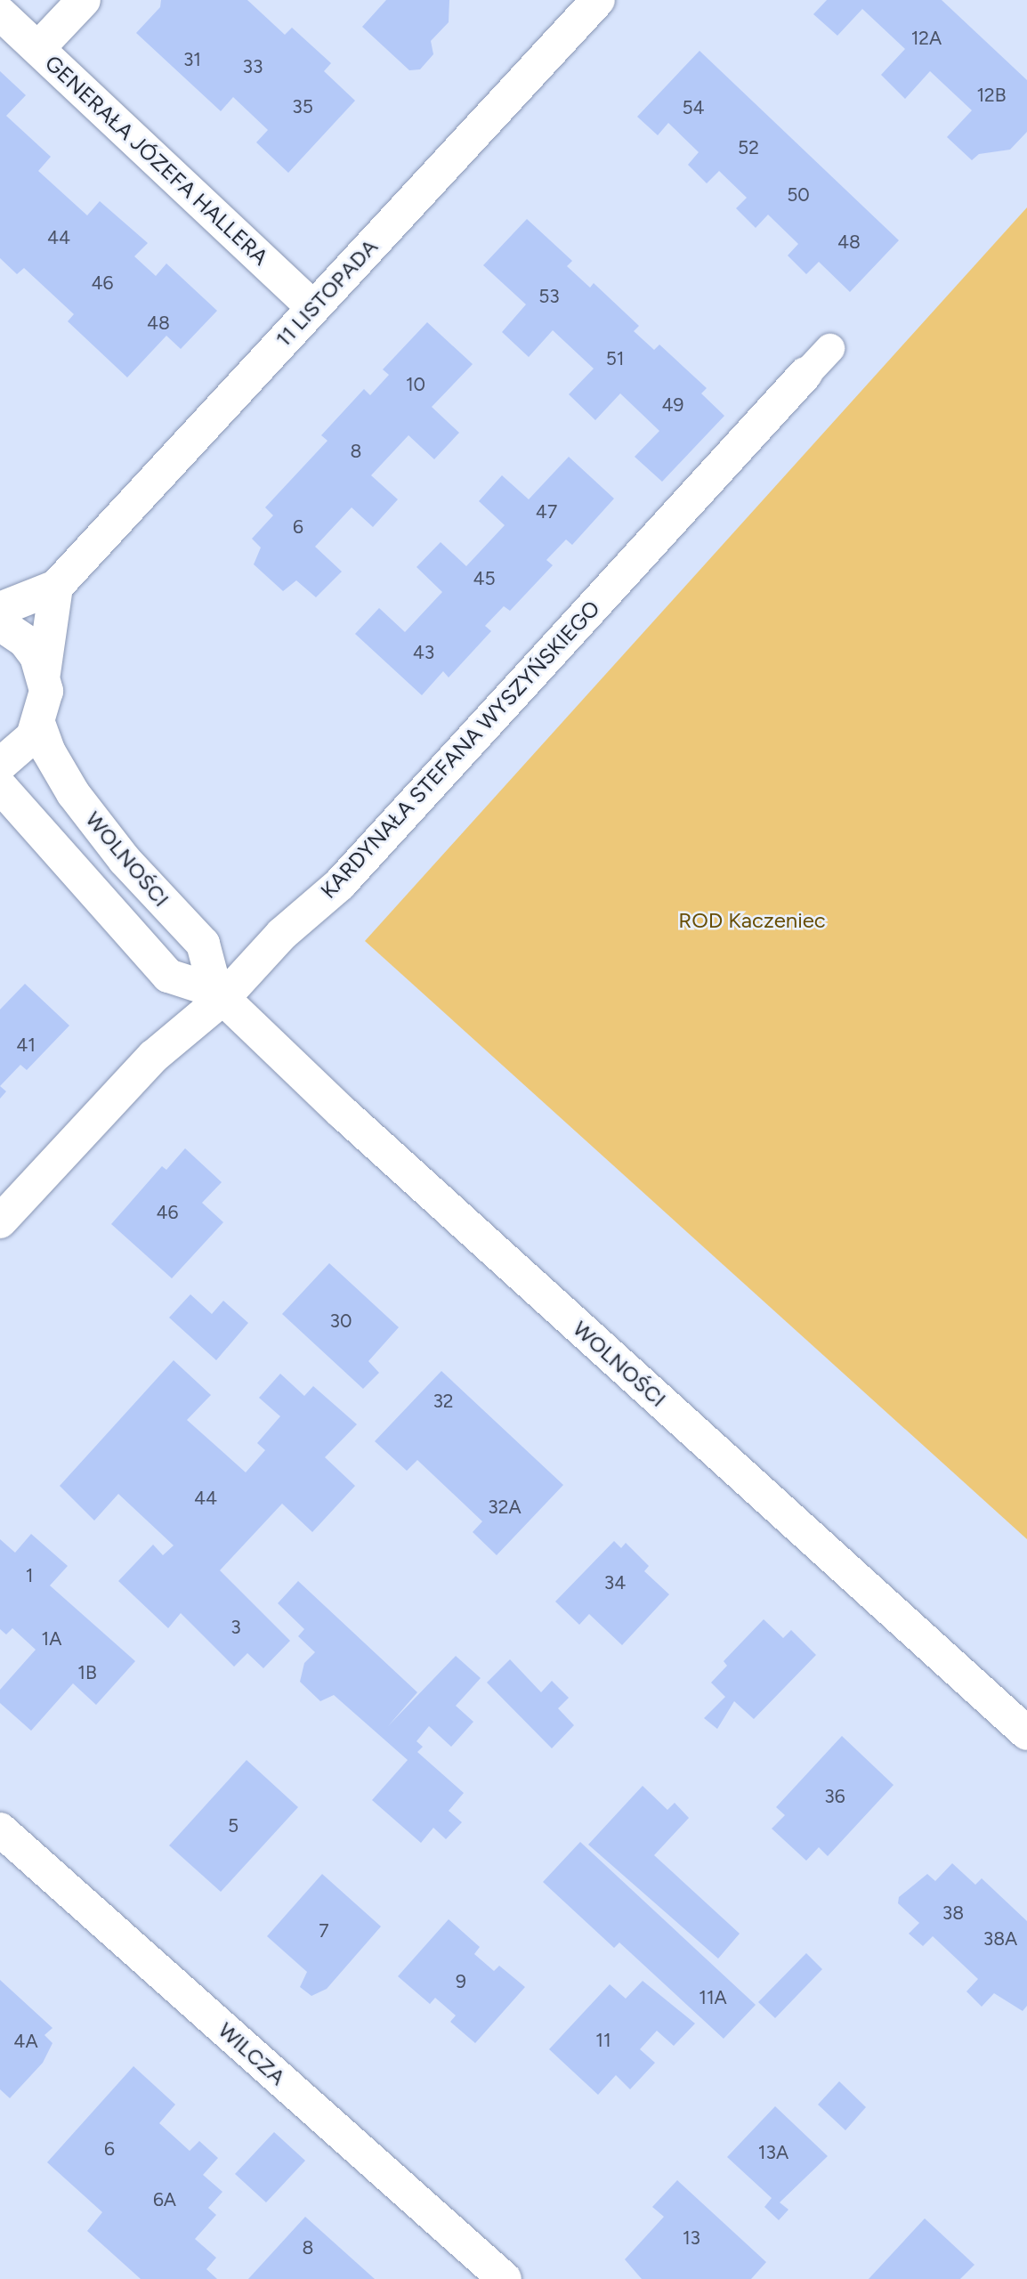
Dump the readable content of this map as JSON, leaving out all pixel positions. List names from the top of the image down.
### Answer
{
  "streets": {
    "street": [
      "GENERAŁA JÓZEFA HALLERA",
      "11 LISTOPADA",
      "KARDYNAŁA STEFANA WYSZYŃSKIEGO",
      "WOLNOŚCI",
      "WILCZA"
    ]
  },
  "crossings": [
    ["GENERAŁA JÓZEFA HALLERA", "11 LISTOPADA"],
    ["KARDYNAŁA STEFANA WYSZYŃSKIEGO", "WOLNOŚCI"]
  ],
  "parks": ["ROD Kaczeniec"],
  "house_numbers": [
    "12A",
    "31",
    "33",
    "12B",
    "35",
    "54",
    "52",
    "50",
    "44",
    "48",
    "46",
    "53",
    "48",
    "51",
    "10",
    "49",
    "8",
    "47",
    "6",
    "45",
    "43",
    "41",
    "46",
    "30",
    "32",
    "44",
    "32A",
    "1",
    "34",
    "3",
    "1A",
    "1B",
    "36",
    "5",
    "38",
    "7",
    "38A",
    "9",
    "11A",
    "11",
    "4A",
    "6",
    "13A",
    "6A",
    "13",
    "8"
  ]
}
